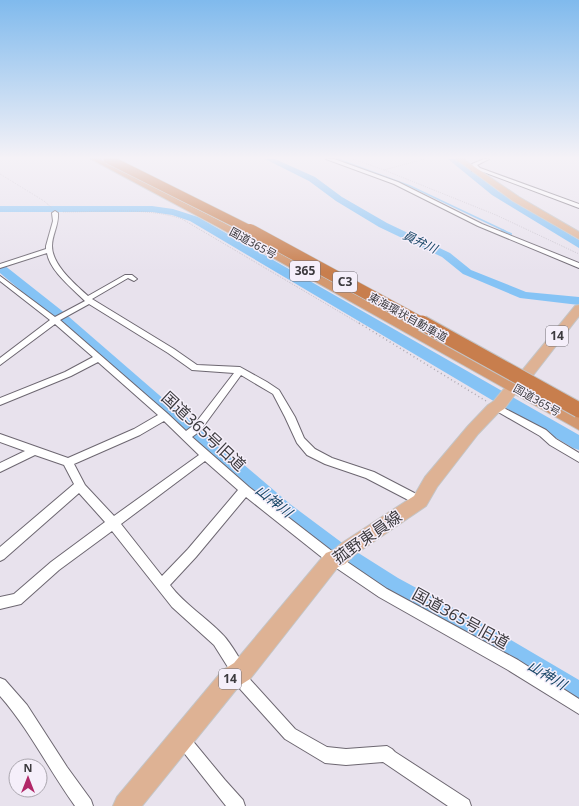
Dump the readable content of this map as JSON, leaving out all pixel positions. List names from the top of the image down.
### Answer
{
  "streets": {
    "highway": [
      "国道365号",
      "365",
      "C3",
      "東海環状自動車道"
    ],
    "main road": ["14", "菰野東員線"],
    "street": ["国道365号旧道"]
  },
  "crossings": [
    ["国道365号", "菰野東員線"],
    ["国道365号旧道", "菰野東員線"]
  ],
  "water": ["員弁川", "山神川"],
  "north": "top"
}
